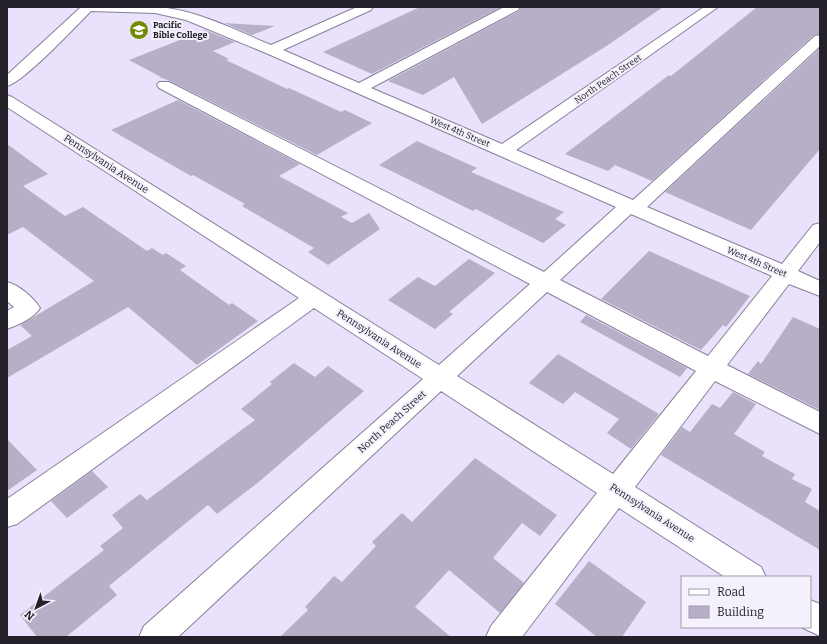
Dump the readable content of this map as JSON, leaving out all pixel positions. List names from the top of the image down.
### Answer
{
  "streets": {
    "street": ["North Peach Street", "West 4th Street", "Pennsylvania Avenue"]
  },
  "crossings": [
    ["North Peach Street", "West 4th Street"],
    ["North Peach Street", "Pennsylvania Avenue"]
  ],
  "places": {
    "school or university": ["Pacific Bible College"]
  },
  "legend": ["Road", "Building"],
  "north": "bottom left"
}
